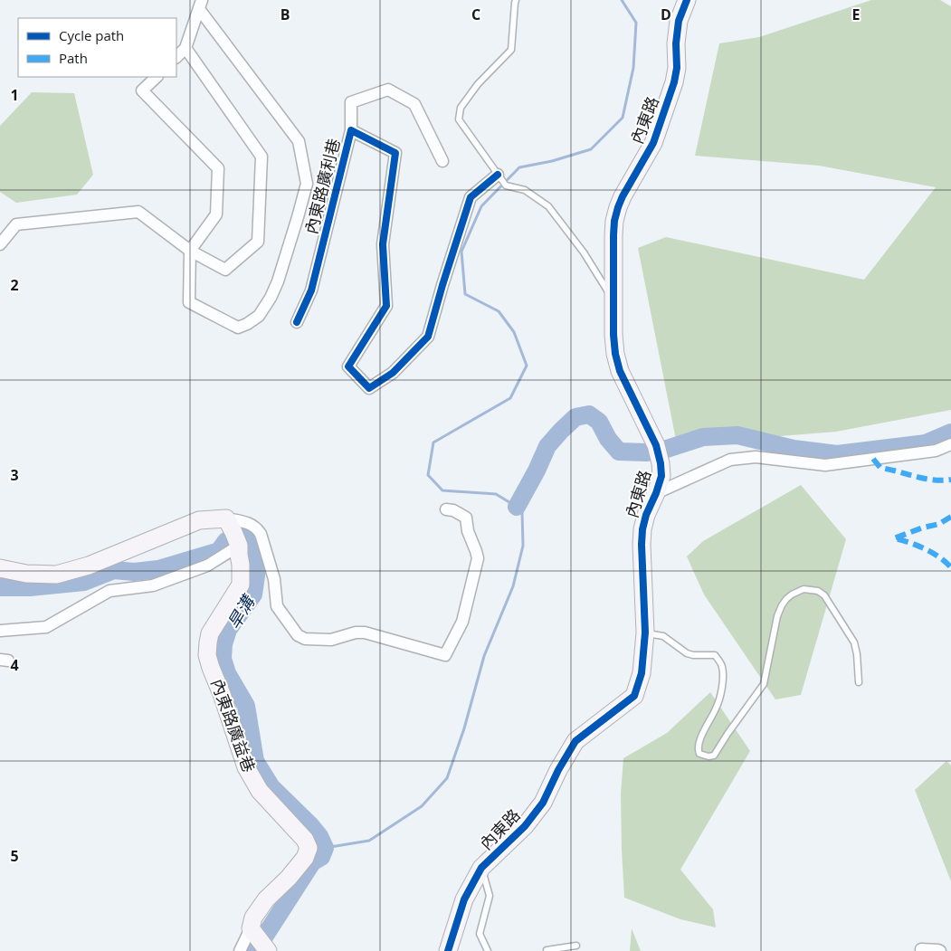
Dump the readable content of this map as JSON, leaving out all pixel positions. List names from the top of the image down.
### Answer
{
  "streets": {
    "street": ["內東路", "內東路廣利巷", "內東路廣益巷"]
  },
  "water": ["旱溝"],
  "legend": ["Cycle path", "Path"],
  "grid": {
    "columns": [
      "B",
      "C",
      "D",
      "E"
    ],
    "rows": [
      "1",
      "2",
      "3",
      "4",
      "5"
    ]
  }
}
